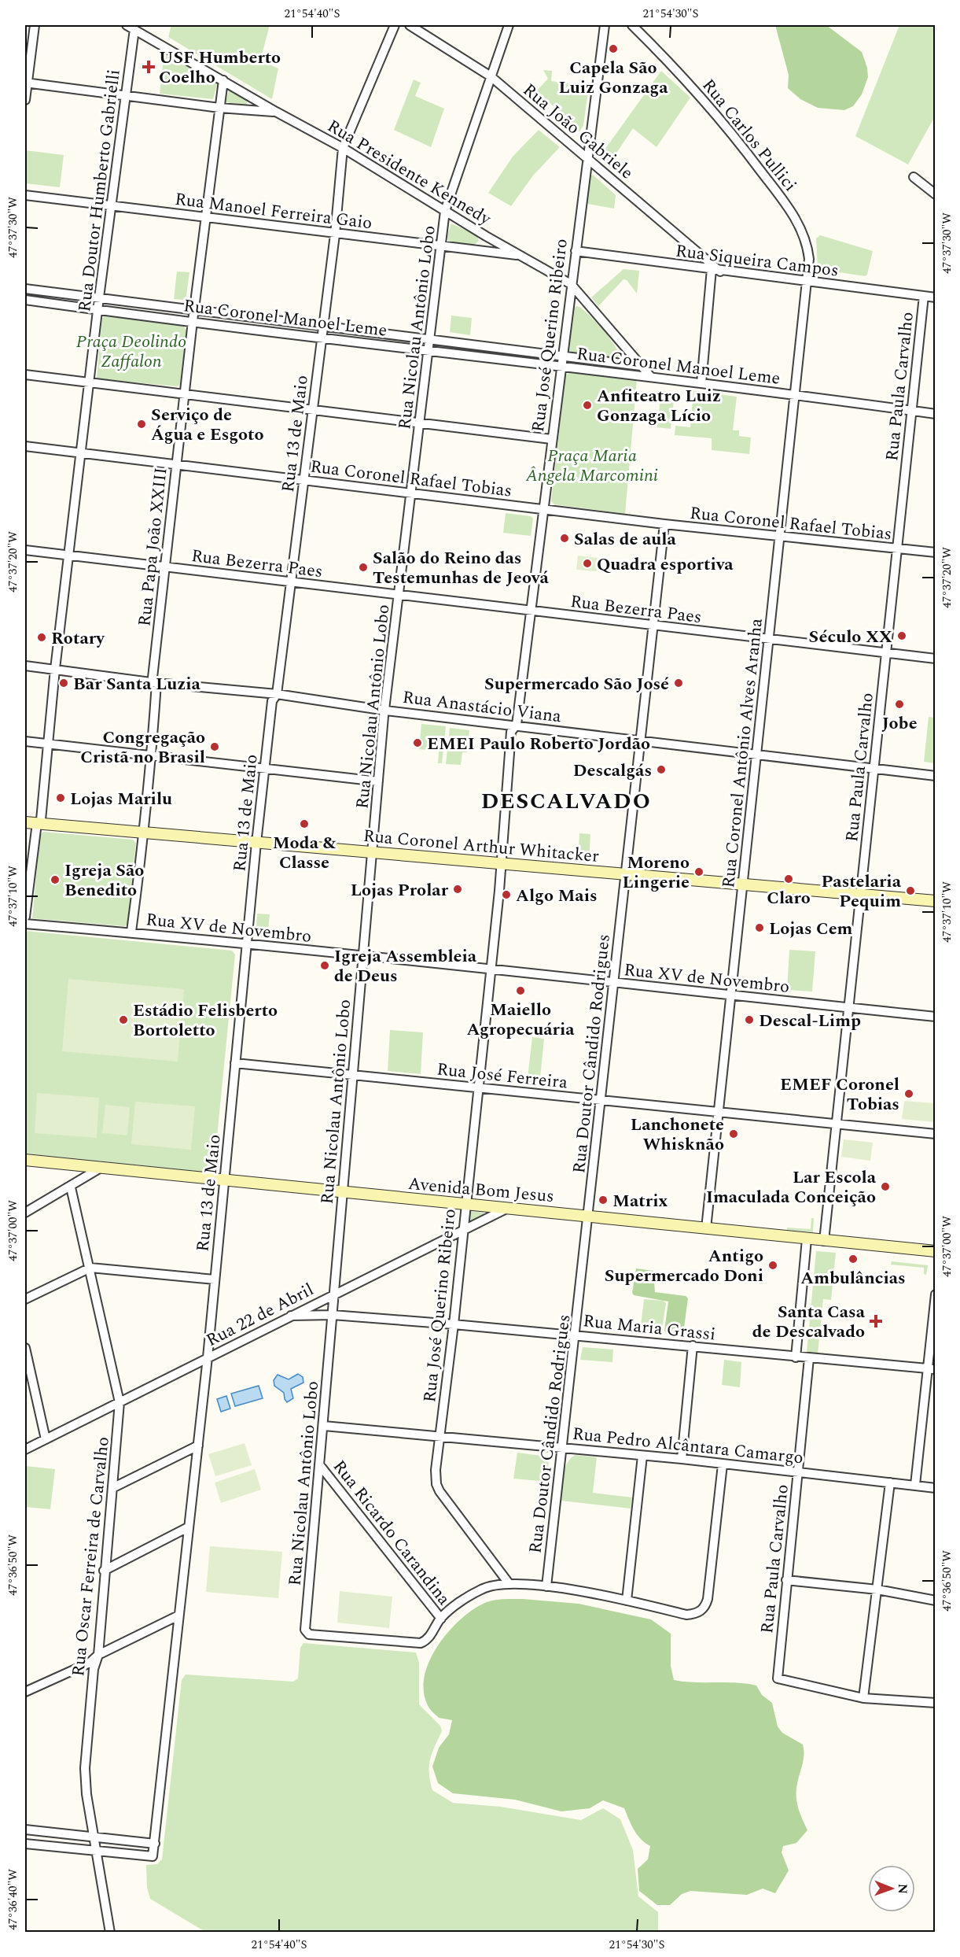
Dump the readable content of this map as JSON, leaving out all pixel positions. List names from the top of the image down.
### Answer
{
  "streets": {
    "street": [
      "Rua João Gabriele",
      "Rua Carlos Pullici",
      "Rua Presidente Kennedy",
      "Rua Doutor Humberto Gabrielli",
      "Rua Manoel Ferreira Gaio",
      "Rua Siqueira Campos",
      "Rua Coronel Manoel Leme",
      "Rua Nicolau Antônio Lobo",
      "Rua José Querino Ribeiro",
      "Rua Paula Carvalho",
      "Rua 13 de Maio",
      "Rua Coronel Rafael Tobias",
      "Rua Papa João XXIII",
      "Rua Bezerra Paes",
      "Rua Anastácio Viana",
      "Rua Coronel Antônio Alves Aranha",
      "Rua Coronel Arthur Whitacker",
      "Rua XV de Novembro",
      "Rua Doutor Cândido Rodrigues",
      "Rua José Ferreira",
      "Avenida Bom Jesus",
      "Rua 22 de Abril",
      "Rua Maria Grassi",
      "Rua Pedro Alcântara Camargo",
      "Rua Ricardo Carandina",
      "Rua Oscar Ferreira de Carvalho"
    ]
  },
  "crossings": [
    ["Rua João Gabriele", "Rua Siqueira Campos"],
    ["Rua João Gabriele", "Rua Nicolau Antônio Lobo"],
    ["Rua João Gabriele", "Rua José Querino Ribeiro"],
    ["Rua Carlos Pullici", "Rua Siqueira Campos"],
    ["Rua Carlos Pullici", "Rua Coronel Antônio Alves Aranha"],
    ["Rua Presidente Kennedy", "Rua Doutor Humberto Gabrielli"],
    ["Rua Presidente Kennedy", "Rua Manoel Ferreira Gaio"],
    ["Rua Presidente Kennedy", "Rua Coronel Manoel Leme"],
    ["Rua Presidente Kennedy", "Rua Nicolau Antônio Lobo"],
    ["Rua Presidente Kennedy", "Rua José Querino Ribeiro"],
    ["Rua Presidente Kennedy", "Rua 13 de Maio"],
    ["Rua Presidente Kennedy", "Rua Papa João XXIII"],
    ["Rua Doutor Humberto Gabrielli", "Rua Manoel Ferreira Gaio"],
    ["Rua Doutor Humberto Gabrielli", "Rua Coronel Manoel Leme"],
    ["Rua Doutor Humberto Gabrielli", "Rua Coronel Rafael Tobias"],
    ["Rua Doutor Humberto Gabrielli", "Rua Bezerra Paes"],
    ["Rua Doutor Humberto Gabrielli", "Rua Anastácio Viana"],
    ["Rua Doutor Humberto Gabrielli", "Rua Coronel Arthur Whitacker"],
    ["Rua Manoel Ferreira Gaio", "Rua Nicolau Antônio Lobo"],
    ["Rua Manoel Ferreira Gaio", "Rua 13 de Maio"],
    ["Rua Manoel Ferreira Gaio", "Rua Papa João XXIII"],
    ["Rua Siqueira Campos", "Rua José Querino Ribeiro"],
    ["Rua Siqueira Campos", "Rua Paula Carvalho"],
    ["Rua Siqueira Campos", "Rua Coronel Antônio Alves Aranha"],
    ["Rua Coronel Manoel Leme", "Rua Nicolau Antônio Lobo"],
    ["Rua Coronel Manoel Leme", "Rua José Querino Ribeiro"],
    ["Rua Coronel Manoel Leme", "Rua Paula Carvalho"],
    ["Rua Coronel Manoel Leme", "Rua 13 de Maio"],
    ["Rua Coronel Manoel Leme", "Rua Papa João XXIII"],
    ["Rua Coronel Manoel Leme", "Rua Coronel Antônio Alves Aranha"],
    ["Rua Nicolau Antônio Lobo", "Rua Coronel Rafael Tobias"],
    ["Rua Nicolau Antônio Lobo", "Rua Bezerra Paes"],
    ["Rua Nicolau Antônio Lobo", "Rua Anastácio Viana"],
    ["Rua Nicolau Antônio Lobo", "Rua Coronel Arthur Whitacker"],
    ["Rua Nicolau Antônio Lobo", "Rua XV de Novembro"],
    ["Rua Nicolau Antônio Lobo", "Rua José Ferreira"],
    ["Rua Nicolau Antônio Lobo", "Avenida Bom Jesus"],
    ["Rua Nicolau Antônio Lobo", "Rua 22 de Abril"],
    ["Rua Nicolau Antônio Lobo", "Rua Maria Grassi"],
    ["Rua Nicolau Antônio Lobo", "Rua Pedro Alcântara Camargo"],
    ["Rua Nicolau Antônio Lobo", "Rua Ricardo Carandina"],
    ["Rua José Querino Ribeiro", "Rua Coronel Rafael Tobias"],
    ["Rua José Querino Ribeiro", "Rua Bezerra Paes"],
    ["Rua José Querino Ribeiro", "Rua Anastácio Viana"],
    ["Rua José Querino Ribeiro", "Rua Coronel Arthur Whitacker"],
    ["Rua José Querino Ribeiro", "Rua XV de Novembro"],
    ["Rua José Querino Ribeiro", "Rua José Ferreira"],
    ["Rua José Querino Ribeiro", "Avenida Bom Jesus"],
    ["Rua José Querino Ribeiro", "Rua 22 de Abril"],
    ["Rua José Querino Ribeiro", "Rua Maria Grassi"],
    ["Rua José Querino Ribeiro", "Rua Pedro Alcântara Camargo"],
    ["Rua Paula Carvalho", "Rua Coronel Rafael Tobias"],
    ["Rua Paula Carvalho", "Rua Bezerra Paes"],
    ["Rua Paula Carvalho", "Rua Anastácio Viana"],
    ["Rua Paula Carvalho", "Rua Coronel Arthur Whitacker"],
    ["Rua Paula Carvalho", "Rua XV de Novembro"],
    ["Rua Paula Carvalho", "Rua José Ferreira"],
    ["Rua Paula Carvalho", "Avenida Bom Jesus"],
    ["Rua Paula Carvalho", "Rua Maria Grassi"],
    ["Rua Paula Carvalho", "Rua Pedro Alcântara Camargo"],
    ["Rua 13 de Maio", "Rua Coronel Rafael Tobias"],
    ["Rua 13 de Maio", "Rua Bezerra Paes"],
    ["Rua 13 de Maio", "Rua Anastácio Viana"],
    ["Rua 13 de Maio", "Rua Coronel Arthur Whitacker"],
    ["Rua 13 de Maio", "Rua XV de Novembro"],
    ["Rua 13 de Maio", "Rua José Ferreira"],
    ["Rua 13 de Maio", "Avenida Bom Jesus"],
    ["Rua 13 de Maio", "Rua 22 de Abril"],
    ["Rua 13 de Maio", "Rua Oscar Ferreira de Carvalho"],
    ["Rua Coronel Rafael Tobias", "Rua Papa João XXIII"],
    ["Rua Coronel Rafael Tobias", "Rua Coronel Antônio Alves Aranha"],
    ["Rua Coronel Rafael Tobias", "Rua Doutor Cândido Rodrigues"],
    ["Rua Papa João XXIII", "Rua Bezerra Paes"],
    ["Rua Papa João XXIII", "Rua Anastácio Viana"],
    ["Rua Papa João XXIII", "Rua Coronel Arthur Whitacker"],
    ["Rua Papa João XXIII", "Rua XV de Novembro"],
    ["Rua Bezerra Paes", "Rua Coronel Antônio Alves Aranha"],
    ["Rua Bezerra Paes", "Rua Doutor Cândido Rodrigues"],
    ["Rua Anastácio Viana", "Rua Coronel Antônio Alves Aranha"],
    ["Rua Anastácio Viana", "Rua Doutor Cândido Rodrigues"],
    ["Rua Coronel Antônio Alves Aranha", "Rua Coronel Arthur Whitacker"],
    ["Rua Coronel Antônio Alves Aranha", "Rua XV de Novembro"],
    ["Rua Coronel Antônio Alves Aranha", "Rua José Ferreira"],
    ["Rua Coronel Antônio Alves Aranha", "Avenida Bom Jesus"],
    ["Rua Coronel Arthur Whitacker", "Rua Doutor Cândido Rodrigues"],
    ["Rua XV de Novembro", "Rua Doutor Cândido Rodrigues"],
    ["Rua Doutor Cândido Rodrigues", "Rua José Ferreira"],
    ["Rua Doutor Cândido Rodrigues", "Avenida Bom Jesus"],
    ["Rua Doutor Cândido Rodrigues", "Rua Maria Grassi"],
    ["Rua Doutor Cândido Rodrigues", "Rua Pedro Alcântara Camargo"],
    ["Avenida Bom Jesus", "Rua 22 de Abril"],
    ["Rua 22 de Abril", "Rua Maria Grassi"],
    ["Rua 22 de Abril", "Rua Oscar Ferreira de Carvalho"]
  ],
  "districts": ["DESCALVADO"],
  "parks": ["Praça Deolindo Zaffalon", "Praça Maria Ângela Marcomini"],
  "places": {
    "other": [
      "Capela São Luiz Gonzaga",
      "Anfiteatro Luiz Gonzaga Lício",
      "Serviço de Água e Esgoto",
      "Salas de aula",
      "Quadra esportiva",
      "Salão do Reino das Testemunhas de Jeová",
      "Século XX",
      "Rotary",
      "Bar Santa Luzia",
      "Supermercado São José",
      "Jobe",
      "EMEI Paulo Roberto Jordão",
      "Congregação Cristã no Brasil",
      "Descalgás",
      "Lojas Marilu",
      "Moda & Classe",
      "Moreno Lingerie",
      "Claro",
      "Igreja São Benedito",
      "Lojas Prolar",
      "Pastelaria Pequim",
      "Algo Mais",
      "Lojas Cem",
      "Igreja Assembleia de Deus",
      "Maiello Agropecuária",
      "Estádio Felisberto Bortoletto",
      "Descal-Limp",
      "EMEF Coronel Tobias",
      "Lanchonete Whisknão",
      "Lar Escola Imaculada Conceição",
      "Matrix",
      "Ambulâncias",
      "Antigo Supermercado Doni"
    ],
    "health": ["USF Humberto Coelho", "Santa Casa de Descalvado"]
  },
  "north": "right",
  "coordinates": [
    "21°54'40\"S",
    "21°54'30\"S",
    "47°37'30\"W",
    "47°37'20\"W",
    "47°37'10\"W",
    "47°37'00\"W",
    "47°36'50\"W",
    "47°36'40\"W"
  ]
}
